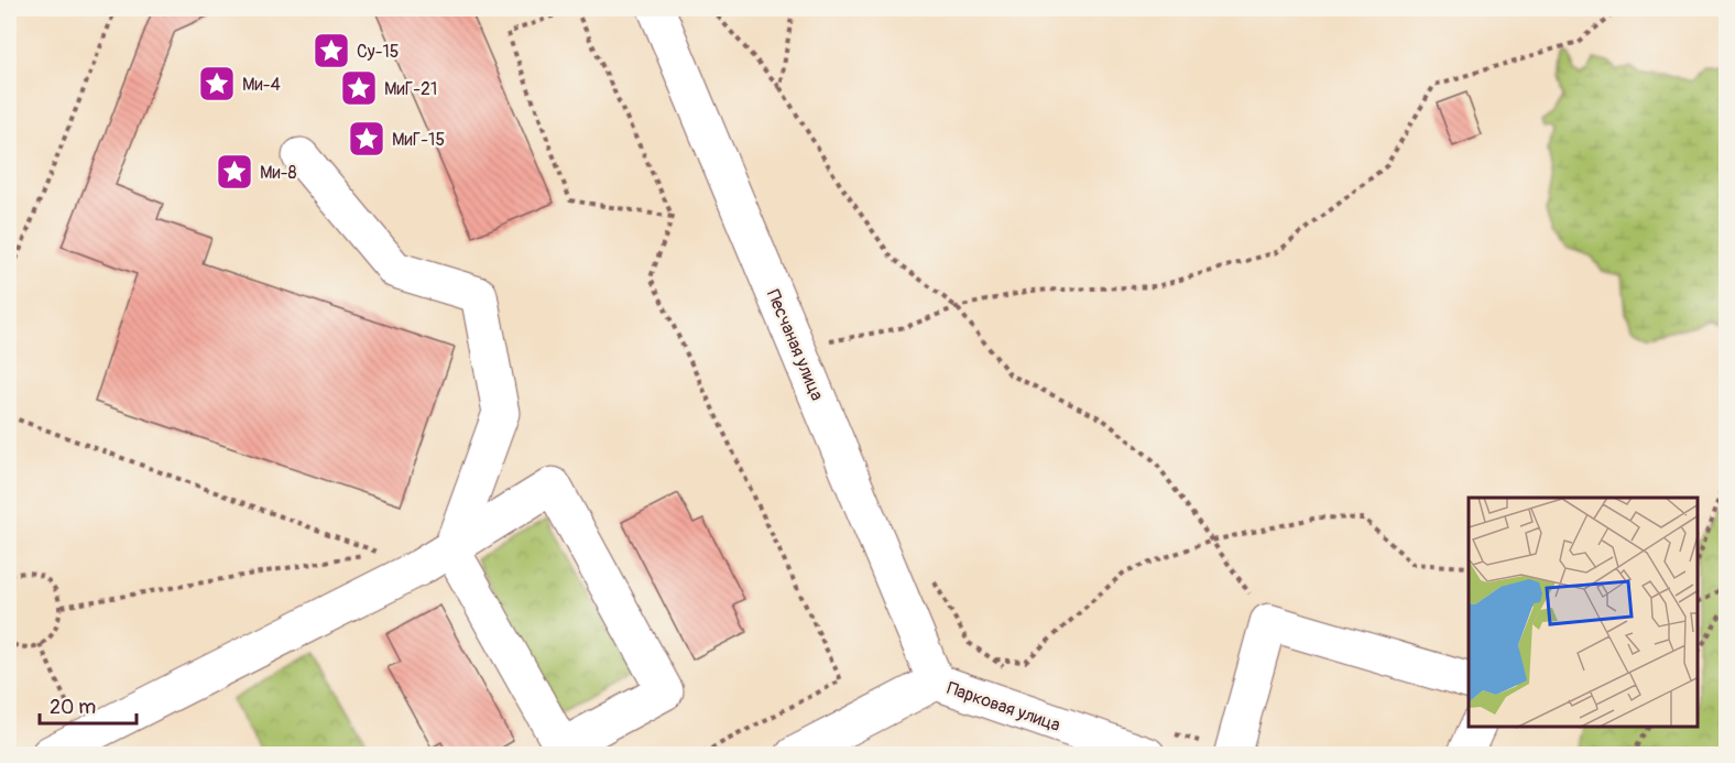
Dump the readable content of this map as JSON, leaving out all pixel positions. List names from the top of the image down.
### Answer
{
  "streets": {
    "street": ["Песчаная улица", "Парковая улица"]
  },
  "crossings": [
    ["Песчаная улица", "Парковая улица"]
  ],
  "places": {
    "place": [
      "Су-15",
      "Ми-4",
      "МиГ-21",
      "МиГ-15",
      "Ми-8"
    ]
  },
  "scale_bar": "20 m"
}
